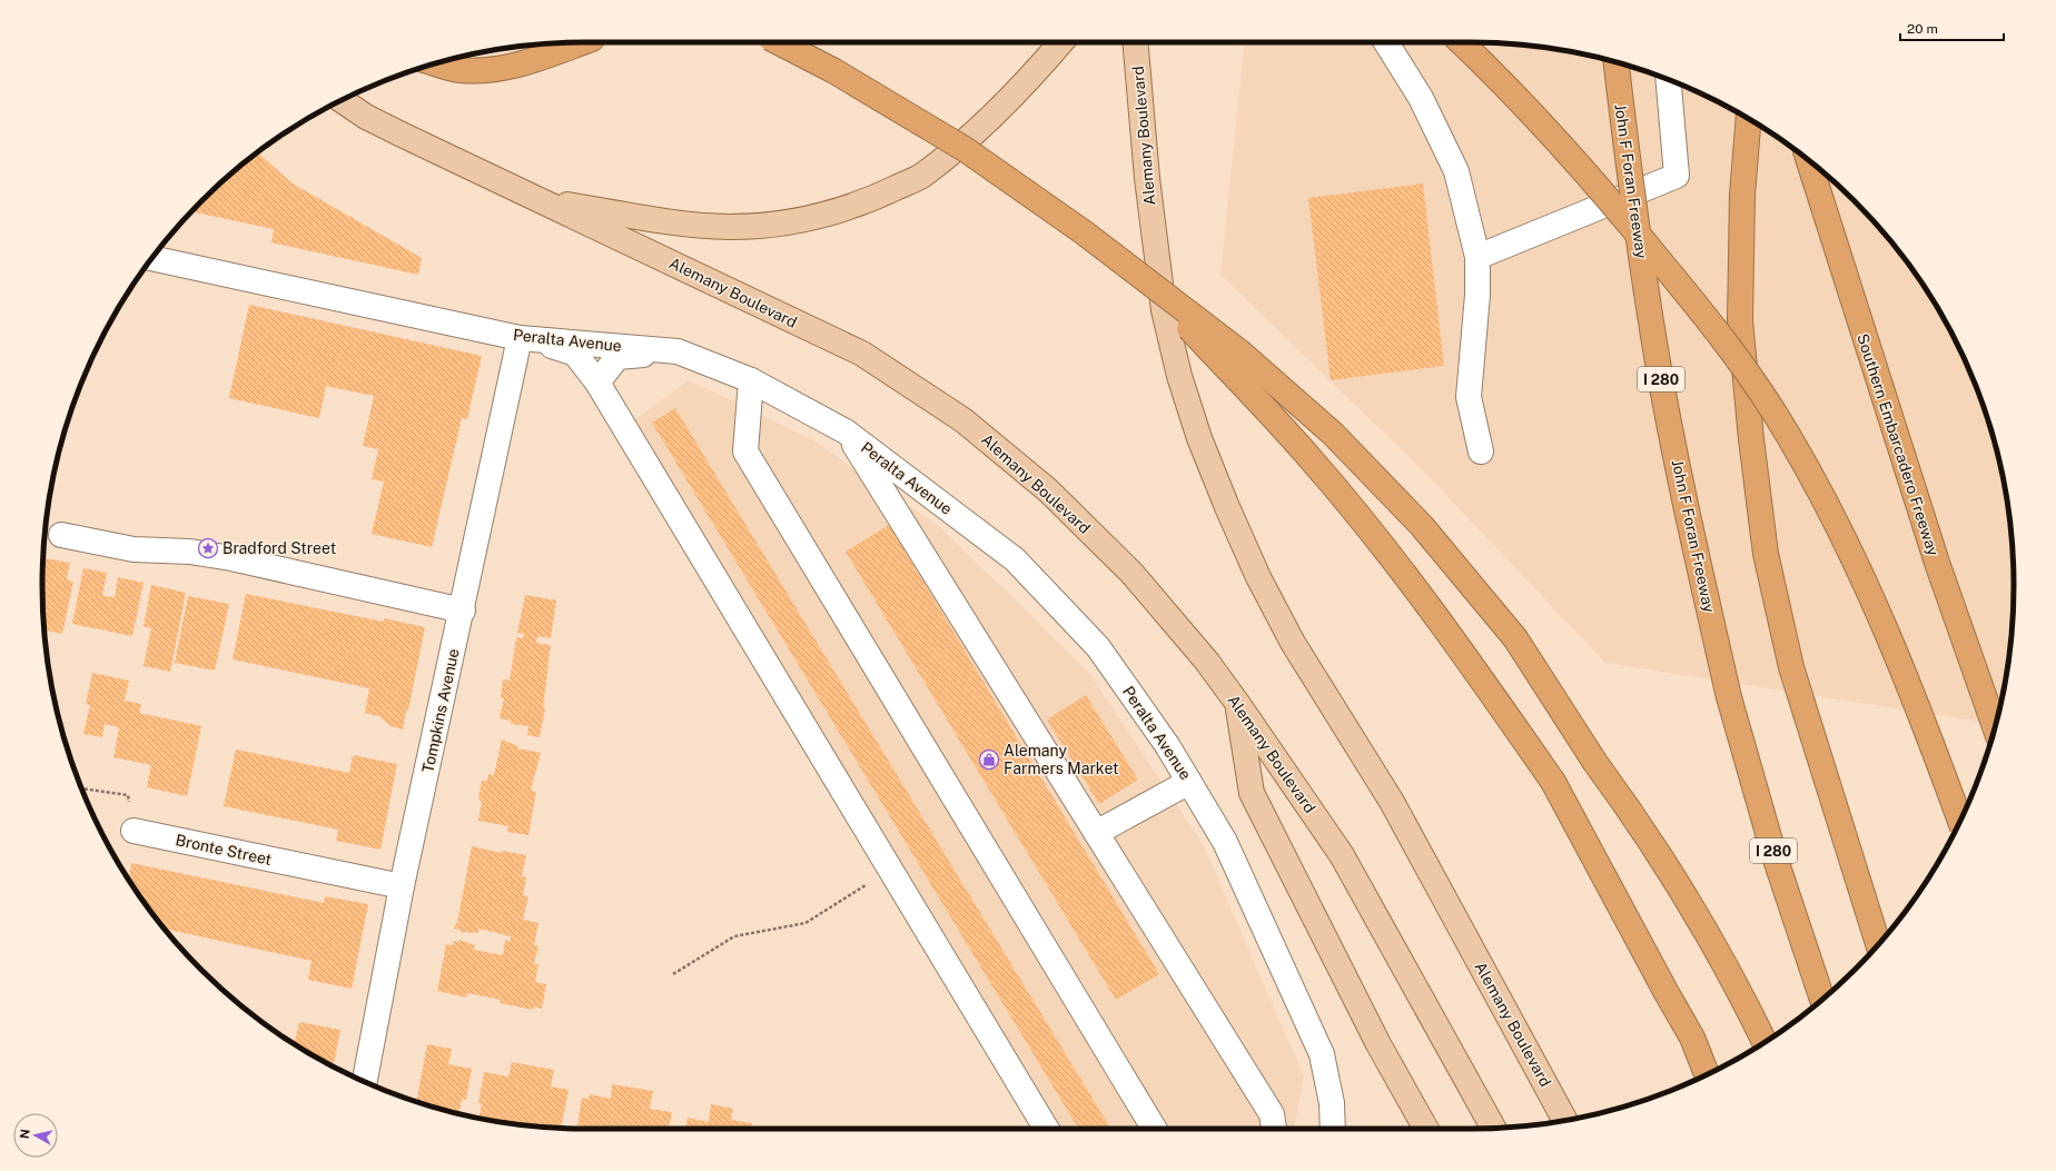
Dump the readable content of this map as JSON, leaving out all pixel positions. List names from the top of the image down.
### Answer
{
  "streets": {
    "highway": ["John F Foran Freeway", "I 280", "Southern Embarcadero Freeway"],
    "main road": ["Alemany Boulevard"],
    "street": ["Peralta Avenue", "Tompkins Avenue", "Bronte Street"]
  },
  "crossings": [
    ["Peralta Avenue", "Tompkins Avenue"],
    ["Tompkins Avenue", "Bronte Street"]
  ],
  "places": {
    "place": ["Bradford Street"],
    "shop": ["Alemany Farmers Market"]
  },
  "scale_bar": "20 m",
  "north": "left"
}
